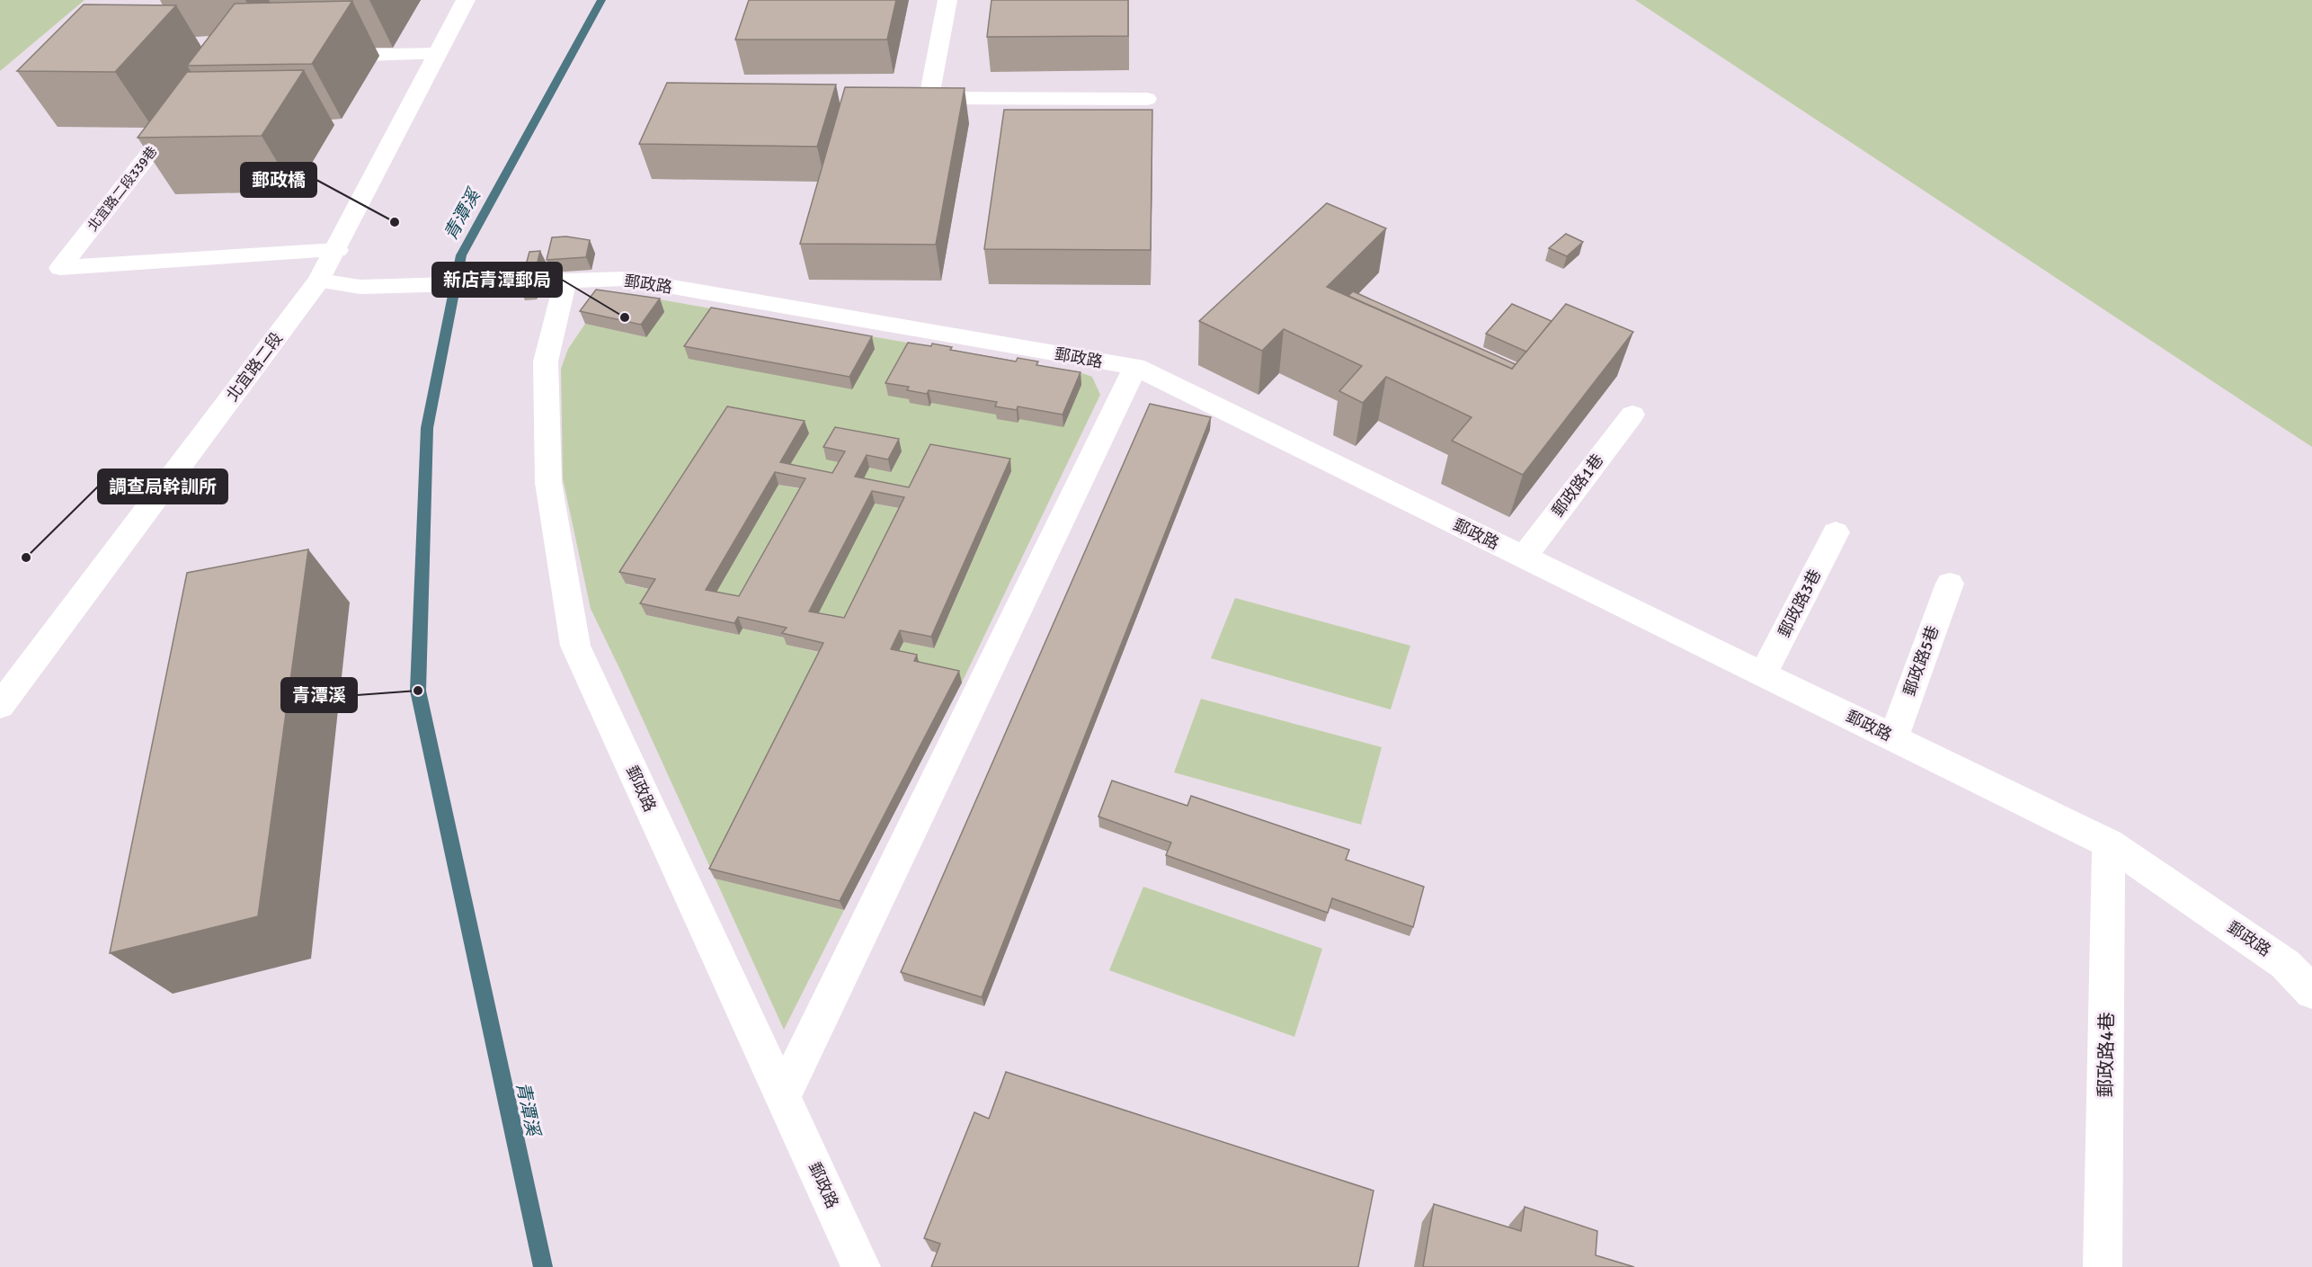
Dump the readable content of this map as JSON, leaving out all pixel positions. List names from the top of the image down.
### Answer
{
  "streets": {
    "main road": [
      "北宜路二段339巷",
      "郵政路",
      "北宜路二段",
      "郵政路1巷",
      "郵政路3巷",
      "郵政路5巷",
      "郵政路4巷"
    ]
  },
  "crossings": [
    ["北宜路二段339巷", "北宜路二段"],
    ["郵政路", "北宜路二段"],
    ["郵政路", "郵政路1巷"],
    ["郵政路", "郵政路3巷"],
    ["郵政路", "郵政路5巷"],
    ["郵政路", "郵政路4巷"]
  ],
  "water": ["青潭溪"],
  "places": [
    "郵政橋",
    "新店青潭郵局",
    "調查局幹訓所",
    "青潭溪"
  ]
}
